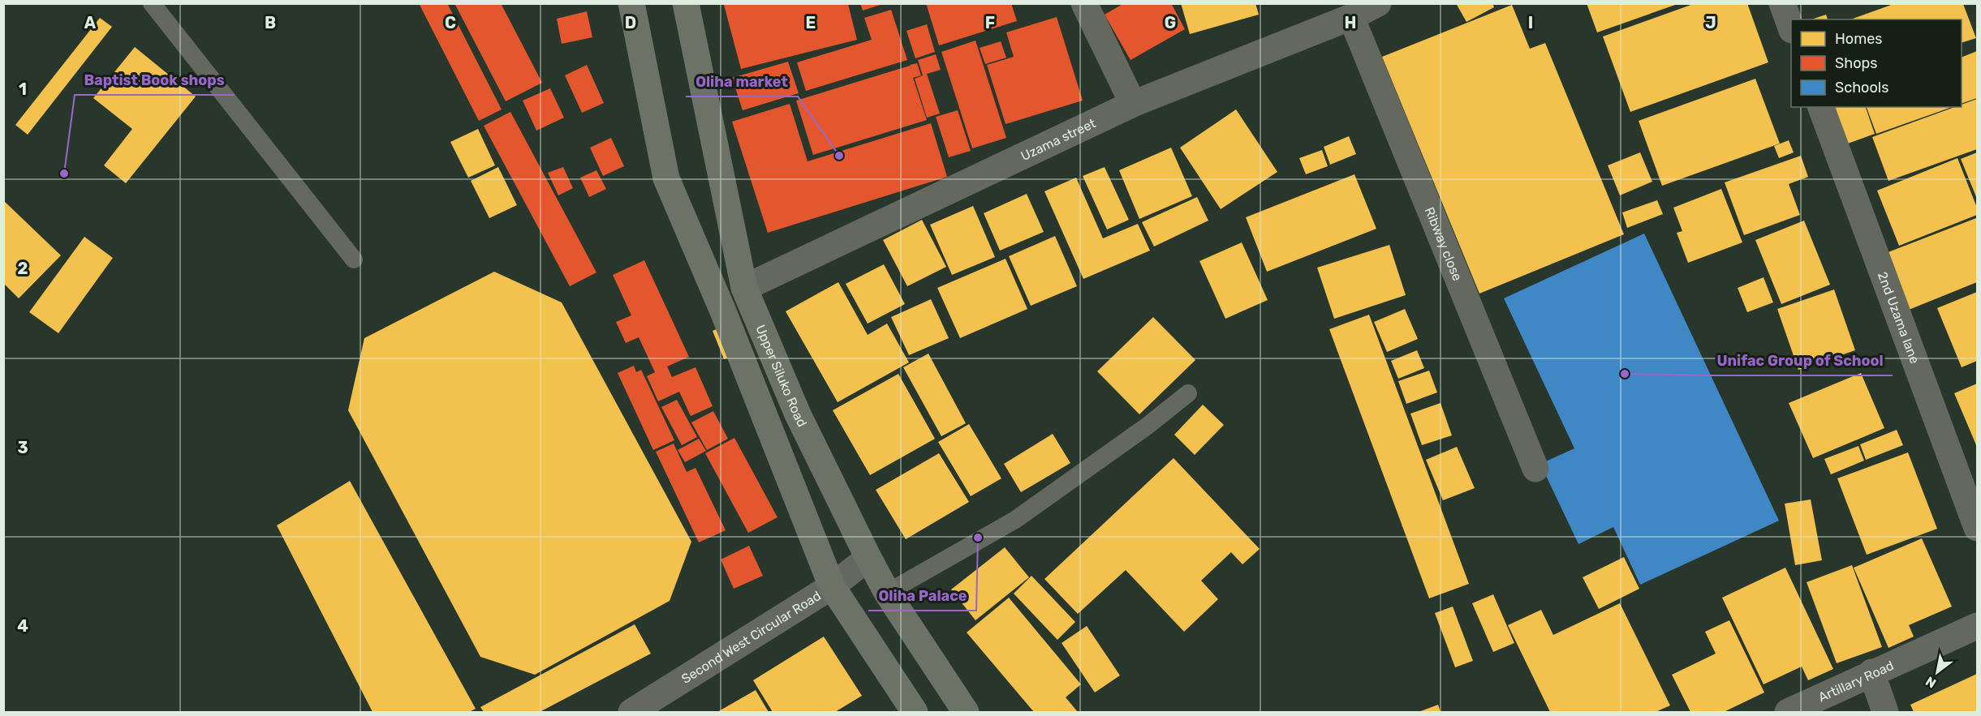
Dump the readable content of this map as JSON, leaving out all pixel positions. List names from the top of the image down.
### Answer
{
  "streets": {
    "main road": ["Upper Siluko Road"],
    "street": [
      "Uzama street",
      "Ribway close",
      "2nd Uzama lane",
      "Second West Circular Road",
      "Artillary Road"
    ]
  },
  "crossings": [
    ["Uzama street", "Ribway close"],
    ["Uzama street", "Upper Siluko Road"],
    ["Upper Siluko Road", "Second West Circular Road"]
  ],
  "places": [
    "Oliha market",
    "Baptist Book shops",
    "Unifac Group of School",
    "Oliha Palace"
  ],
  "legend": ["Homes", "Shops", "Schools"],
  "north": "bottom left",
  "grid": {
    "columns": [
      "A",
      "B",
      "C",
      "D",
      "E",
      "F",
      "G",
      "H",
      "I",
      "J"
    ],
    "rows": [
      "1",
      "2",
      "3",
      "4"
    ]
  }
}
